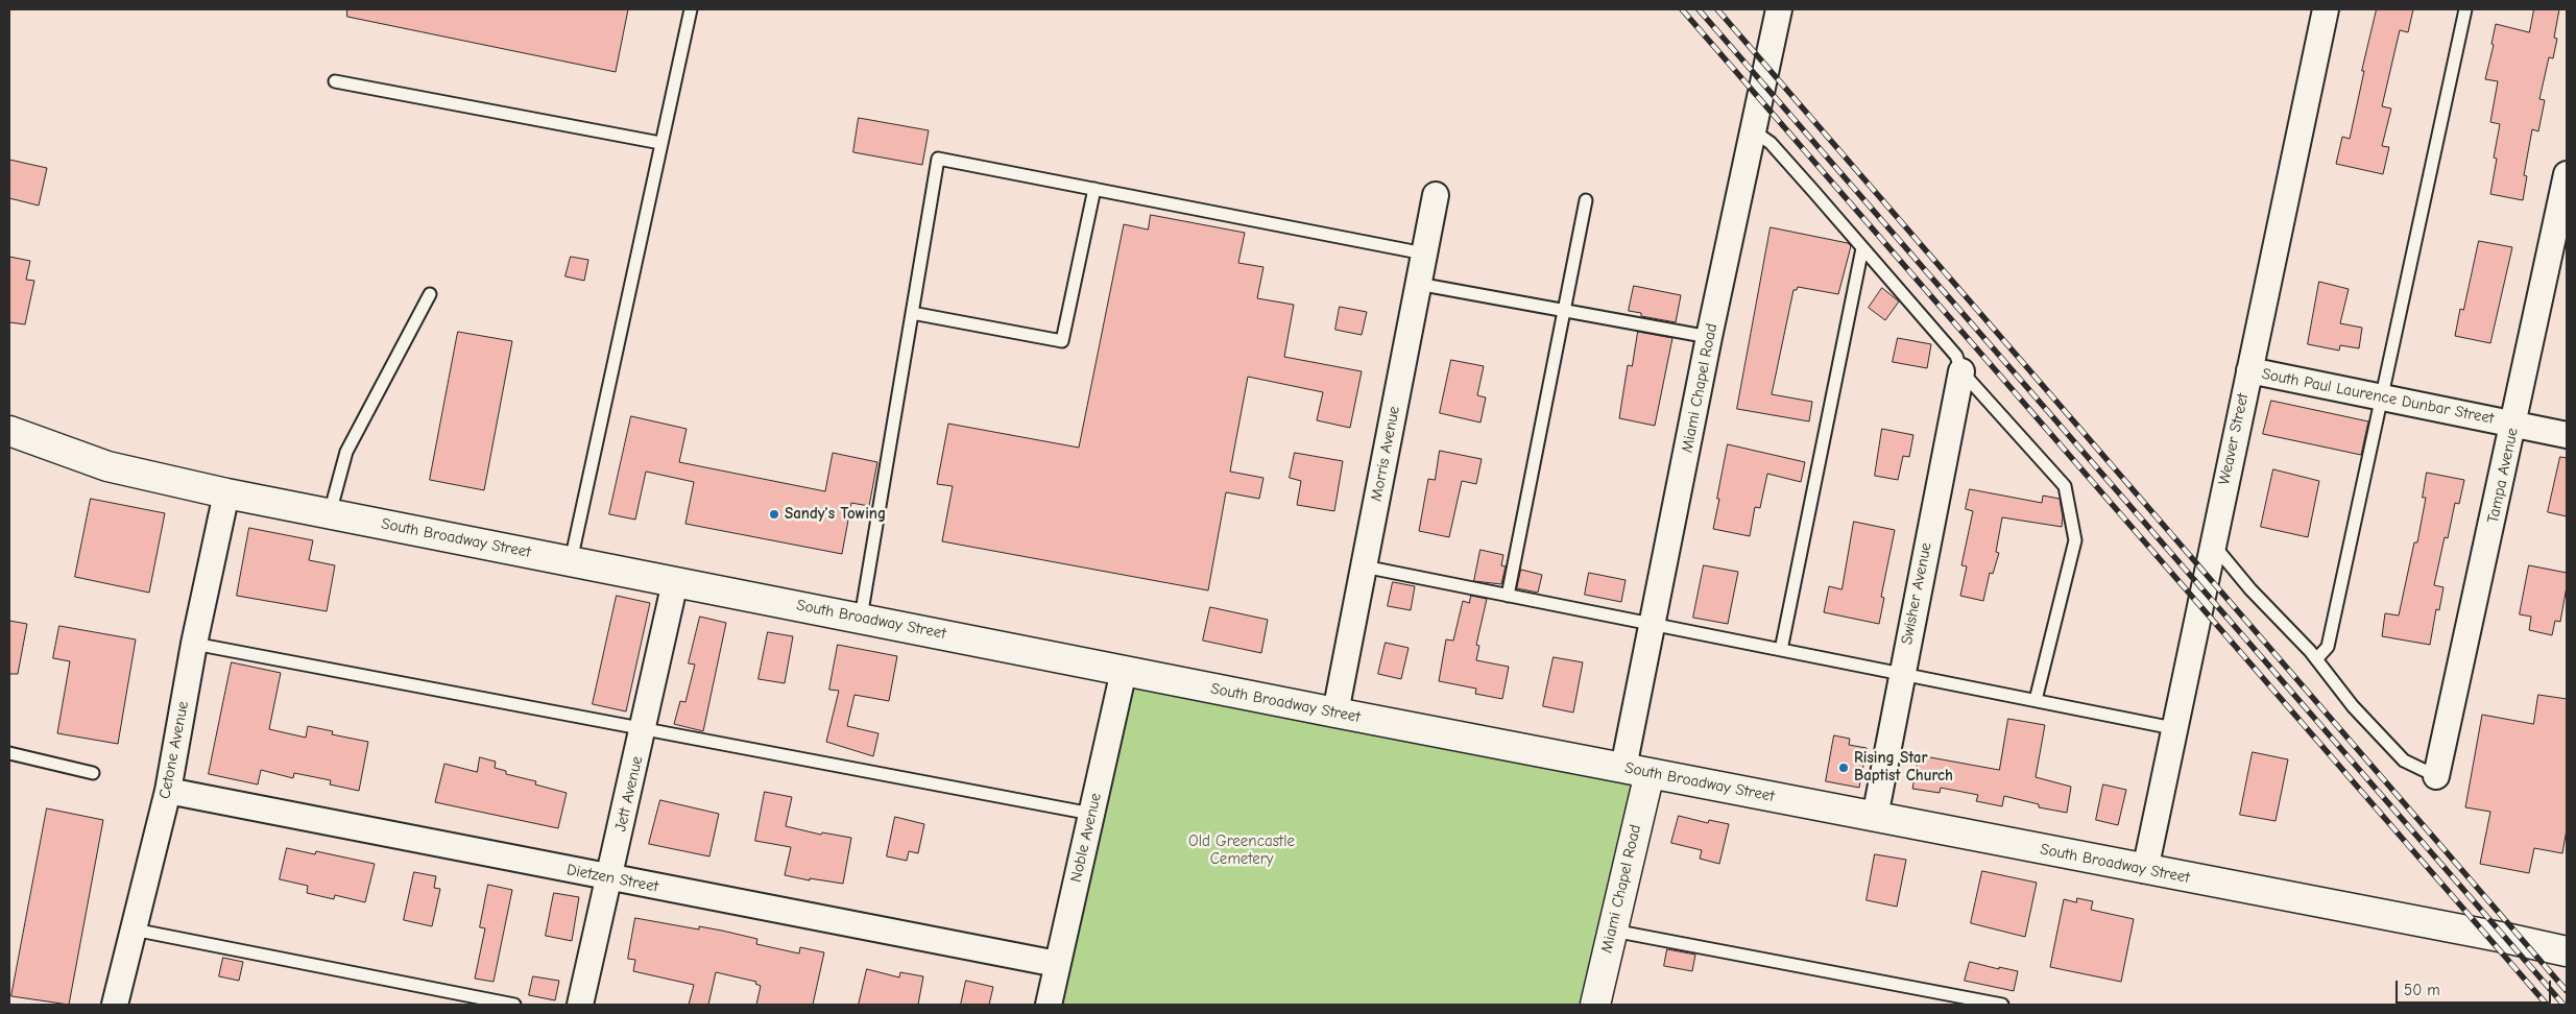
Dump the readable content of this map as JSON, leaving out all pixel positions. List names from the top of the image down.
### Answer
{
  "streets": {
    "street": [
      "Miami Chapel Road",
      "South Paul Laurence Dunbar Street",
      "Weaver Street",
      "Morris Avenue",
      "Tampa Avenue",
      "South Broadway Street",
      "Swisher Avenue",
      "Cetone Avenue",
      "Jett Avenue",
      "Noble Avenue",
      "Dietzen Street"
    ]
  },
  "crossings": [
    ["Miami Chapel Road", "South Broadway Street"],
    ["South Paul Laurence Dunbar Street", "Weaver Street"],
    ["South Paul Laurence Dunbar Street", "Tampa Avenue"],
    ["Weaver Street", "South Broadway Street"],
    ["Morris Avenue", "South Broadway Street"],
    ["South Broadway Street", "Swisher Avenue"],
    ["South Broadway Street", "Cetone Avenue"],
    ["South Broadway Street", "Jett Avenue"],
    ["South Broadway Street", "Noble Avenue"],
    ["Cetone Avenue", "Dietzen Street"],
    ["Jett Avenue", "Dietzen Street"],
    ["Noble Avenue", "Dietzen Street"]
  ],
  "parks": ["Old Greencastle Cemetery"],
  "places": ["Sandy’s Towing", "Rising Star Baptist Church"],
  "scale_bar": "50 m"
}
